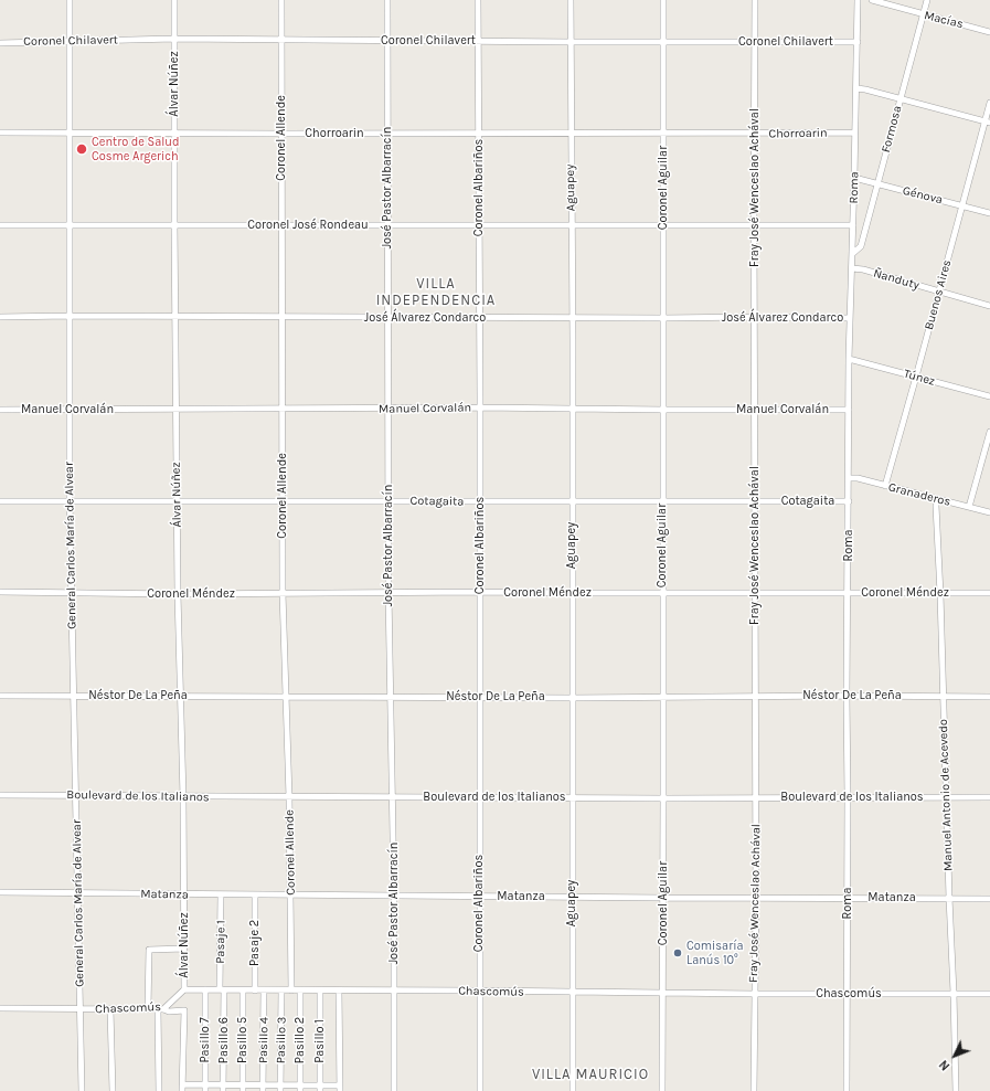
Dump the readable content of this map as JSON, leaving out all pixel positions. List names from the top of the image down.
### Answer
{
  "streets": {
    "street": [
      "Macías",
      "Coronel Chilavert",
      "Álvar Núñez",
      "Formosa",
      "Chorroarin",
      "Coronel Allende",
      "José Pastor Albarracín",
      "Coronel Albariños",
      "Aguapey",
      "Coronel Aguilar",
      "Fray José Wenceslao Achával",
      "Roma",
      "Génova",
      "Coronel José Rondeau",
      "Ñanduty",
      "Buenos Aires",
      "José Álvarez Condarco",
      "Túnez",
      "Manuel Corvalán",
      "Granaderos",
      "Cotagaita",
      "General Carlos María de Alvear",
      "Coronel Méndez",
      "Néstor De La Peña",
      "Manuel Antonio de Acevedo",
      "Boulevard de los Italianos",
      "Matanza",
      "Pasaje 1",
      "Pasaje 2",
      "Chascomús",
      "Pasillo 7",
      "Pasillo 6",
      "Pasillo 5",
      "Pasillo 4",
      "Pasillo 3",
      "Pasillo 2",
      "Pasillo 1"
    ]
  },
  "crossings": [
    ["Macías", "Formosa"],
    ["Coronel Chilavert", "Álvar Núñez"],
    ["Coronel Chilavert", "Coronel Allende"],
    ["Coronel Chilavert", "José Pastor Albarracín"],
    ["Coronel Chilavert", "Coronel Albariños"],
    ["Coronel Chilavert", "Aguapey"],
    ["Coronel Chilavert", "Coronel Aguilar"],
    ["Coronel Chilavert", "Fray José Wenceslao Achával"],
    ["Coronel Chilavert", "Roma"],
    ["Coronel Chilavert", "General Carlos María de Alvear"],
    ["Álvar Núñez", "Chorroarin"],
    ["Álvar Núñez", "Coronel José Rondeau"],
    ["Álvar Núñez", "José Álvarez Condarco"],
    ["Álvar Núñez", "Manuel Corvalán"],
    ["Álvar Núñez", "Cotagaita"],
    ["Álvar Núñez", "Coronel Méndez"],
    ["Álvar Núñez", "Néstor De La Peña"],
    ["Álvar Núñez", "Boulevard de los Italianos"],
    ["Álvar Núñez", "Matanza"],
    ["Álvar Núñez", "Chascomús"],
    ["Formosa", "Roma"],
    ["Formosa", "Génova"],
    ["Chorroarin", "Coronel Allende"],
    ["Chorroarin", "José Pastor Albarracín"],
    ["Chorroarin", "Coronel Albariños"],
    ["Chorroarin", "Aguapey"],
    ["Chorroarin", "Coronel Aguilar"],
    ["Chorroarin", "Fray José Wenceslao Achával"],
    ["Chorroarin", "Roma"],
    ["Chorroarin", "General Carlos María de Alvear"],
    ["Coronel Allende", "Coronel José Rondeau"],
    ["Coronel Allende", "José Álvarez Condarco"],
    ["Coronel Allende", "Manuel Corvalán"],
    ["Coronel Allende", "Cotagaita"],
    ["Coronel Allende", "Coronel Méndez"],
    ["Coronel Allende", "Néstor De La Peña"],
    ["Coronel Allende", "Boulevard de los Italianos"],
    ["Coronel Allende", "Matanza"],
    ["Coronel Allende", "Chascomús"],
    ["José Pastor Albarracín", "Coronel José Rondeau"],
    ["José Pastor Albarracín", "José Álvarez Condarco"],
    ["José Pastor Albarracín", "Manuel Corvalán"],
    ["José Pastor Albarracín", "Cotagaita"],
    ["José Pastor Albarracín", "Coronel Méndez"],
    ["José Pastor Albarracín", "Néstor De La Peña"],
    ["José Pastor Albarracín", "Boulevard de los Italianos"],
    ["José Pastor Albarracín", "Matanza"],
    ["José Pastor Albarracín", "Chascomús"],
    ["Coronel Albariños", "Coronel José Rondeau"],
    ["Coronel Albariños", "José Álvarez Condarco"],
    ["Coronel Albariños", "Manuel Corvalán"],
    ["Coronel Albariños", "Cotagaita"],
    ["Coronel Albariños", "Coronel Méndez"],
    ["Coronel Albariños", "Néstor De La Peña"],
    ["Coronel Albariños", "Boulevard de los Italianos"],
    ["Coronel Albariños", "Matanza"],
    ["Coronel Albariños", "Chascomús"],
    ["Aguapey", "Coronel José Rondeau"],
    ["Aguapey", "José Álvarez Condarco"],
    ["Aguapey", "Manuel Corvalán"],
    ["Aguapey", "Cotagaita"],
    ["Aguapey", "Coronel Méndez"],
    ["Aguapey", "Néstor De La Peña"],
    ["Aguapey", "Boulevard de los Italianos"],
    ["Aguapey", "Matanza"],
    ["Aguapey", "Chascomús"],
    ["Coronel Aguilar", "Coronel José Rondeau"],
    ["Coronel Aguilar", "José Álvarez Condarco"],
    ["Coronel Aguilar", "Manuel Corvalán"],
    ["Coronel Aguilar", "Cotagaita"],
    ["Coronel Aguilar", "Coronel Méndez"],
    ["Coronel Aguilar", "Néstor De La Peña"],
    ["Coronel Aguilar", "Boulevard de los Italianos"],
    ["Coronel Aguilar", "Matanza"],
    ["Coronel Aguilar", "Chascomús"],
    ["Fray José Wenceslao Achával", "Coronel José Rondeau"],
    ["Fray José Wenceslao Achával", "José Álvarez Condarco"],
    ["Fray José Wenceslao Achával", "Manuel Corvalán"],
    ["Fray José Wenceslao Achával", "Cotagaita"],
    ["Fray José Wenceslao Achával", "Coronel Méndez"],
    ["Fray José Wenceslao Achával", "Néstor De La Peña"],
    ["Fray José Wenceslao Achával", "Boulevard de los Italianos"],
    ["Fray José Wenceslao Achával", "Matanza"],
    ["Fray José Wenceslao Achával", "Chascomús"],
    ["Roma", "Génova"],
    ["Roma", "Coronel José Rondeau"],
    ["Roma", "Ñanduty"],
    ["Roma", "José Álvarez Condarco"],
    ["Roma", "Túnez"],
    ["Roma", "Manuel Corvalán"],
    ["Roma", "Granaderos"],
    ["Roma", "Cotagaita"],
    ["Roma", "Coronel Méndez"],
    ["Roma", "Néstor De La Peña"],
    ["Roma", "Boulevard de los Italianos"],
    ["Roma", "Matanza"],
    ["Roma", "Chascomús"],
    ["Génova", "Buenos Aires"],
    ["Coronel José Rondeau", "General Carlos María de Alvear"],
    ["Ñanduty", "Buenos Aires"],
    ["Buenos Aires", "Túnez"],
    ["Buenos Aires", "Granaderos"],
    ["José Álvarez Condarco", "General Carlos María de Alvear"],
    ["Manuel Corvalán", "General Carlos María de Alvear"],
    ["Granaderos", "Manuel Antonio de Acevedo"],
    ["Cotagaita", "General Carlos María de Alvear"],
    ["General Carlos María de Alvear", "Coronel Méndez"],
    ["General Carlos María de Alvear", "Néstor De La Peña"],
    ["General Carlos María de Alvear", "Boulevard de los Italianos"],
    ["General Carlos María de Alvear", "Matanza"],
    ["General Carlos María de Alvear", "Chascomús"],
    ["Coronel Méndez", "Manuel Antonio de Acevedo"],
    ["Néstor De La Peña", "Manuel Antonio de Acevedo"],
    ["Manuel Antonio de Acevedo", "Boulevard de los Italianos"],
    ["Manuel Antonio de Acevedo", "Matanza"],
    ["Manuel Antonio de Acevedo", "Chascomús"],
    ["Matanza", "Pasaje 1"],
    ["Matanza", "Pasaje 2"],
    ["Pasaje 1", "Chascomús"],
    ["Pasaje 1", "Pasillo 6"],
    ["Pasaje 2", "Chascomús"],
    ["Chascomús", "Pasillo 7"],
    ["Chascomús", "Pasillo 6"],
    ["Chascomús", "Pasillo 5"],
    ["Chascomús", "Pasillo 4"],
    ["Chascomús", "Pasillo 3"],
    ["Chascomús", "Pasillo 2"],
    ["Chascomús", "Pasillo 1"]
  ],
  "districts": ["VILLA INDEPENDENCIA", "VILLA MAURICIO"],
  "places": ["Centro de Salud Cosme Argerich", "Comisaría Lanús 10°"],
  "north": "bottom left"
}
